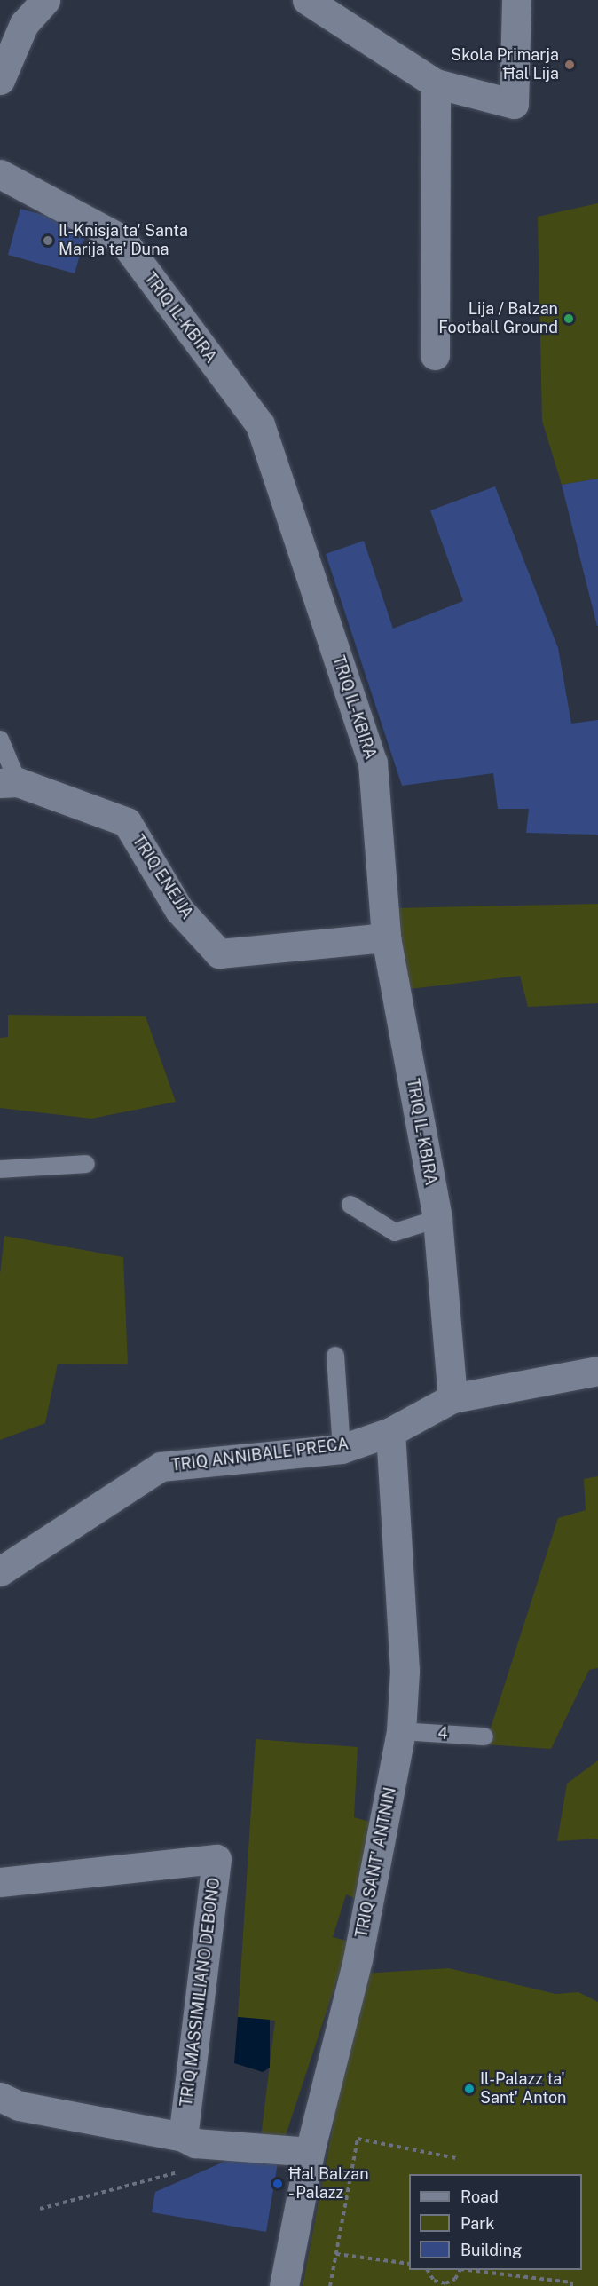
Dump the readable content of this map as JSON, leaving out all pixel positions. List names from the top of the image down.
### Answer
{
  "streets": {
    "street": [
      "TRIQ IL-KBIRA",
      "TRIQ ENEJJA",
      "TRIQ ANNIBALE PRECA",
      "TRIQ SANT' ANTNIN",
      "TRIQ MASSIMILIANO DEBONO"
    ],
    "lane": ["4"]
  },
  "crossings": [
    ["TRIQ IL-KBIRA", "TRIQ ENEJJA"],
    ["TRIQ ANNIBALE PRECA", "TRIQ SANT' ANTNIN"],
    ["4", "TRIQ SANT' ANTNIN"]
  ],
  "places": [
    "Skola Primarja Ħal Lija",
    "Il-Knisja ta' Santa Marija ta' Duna",
    "Lija / Balzan Football Ground",
    "Il-Palazz ta' Sant' Anton",
    "Ħal Balzan - Palazz"
  ],
  "legend": ["Road", "Park", "Building"]
}
